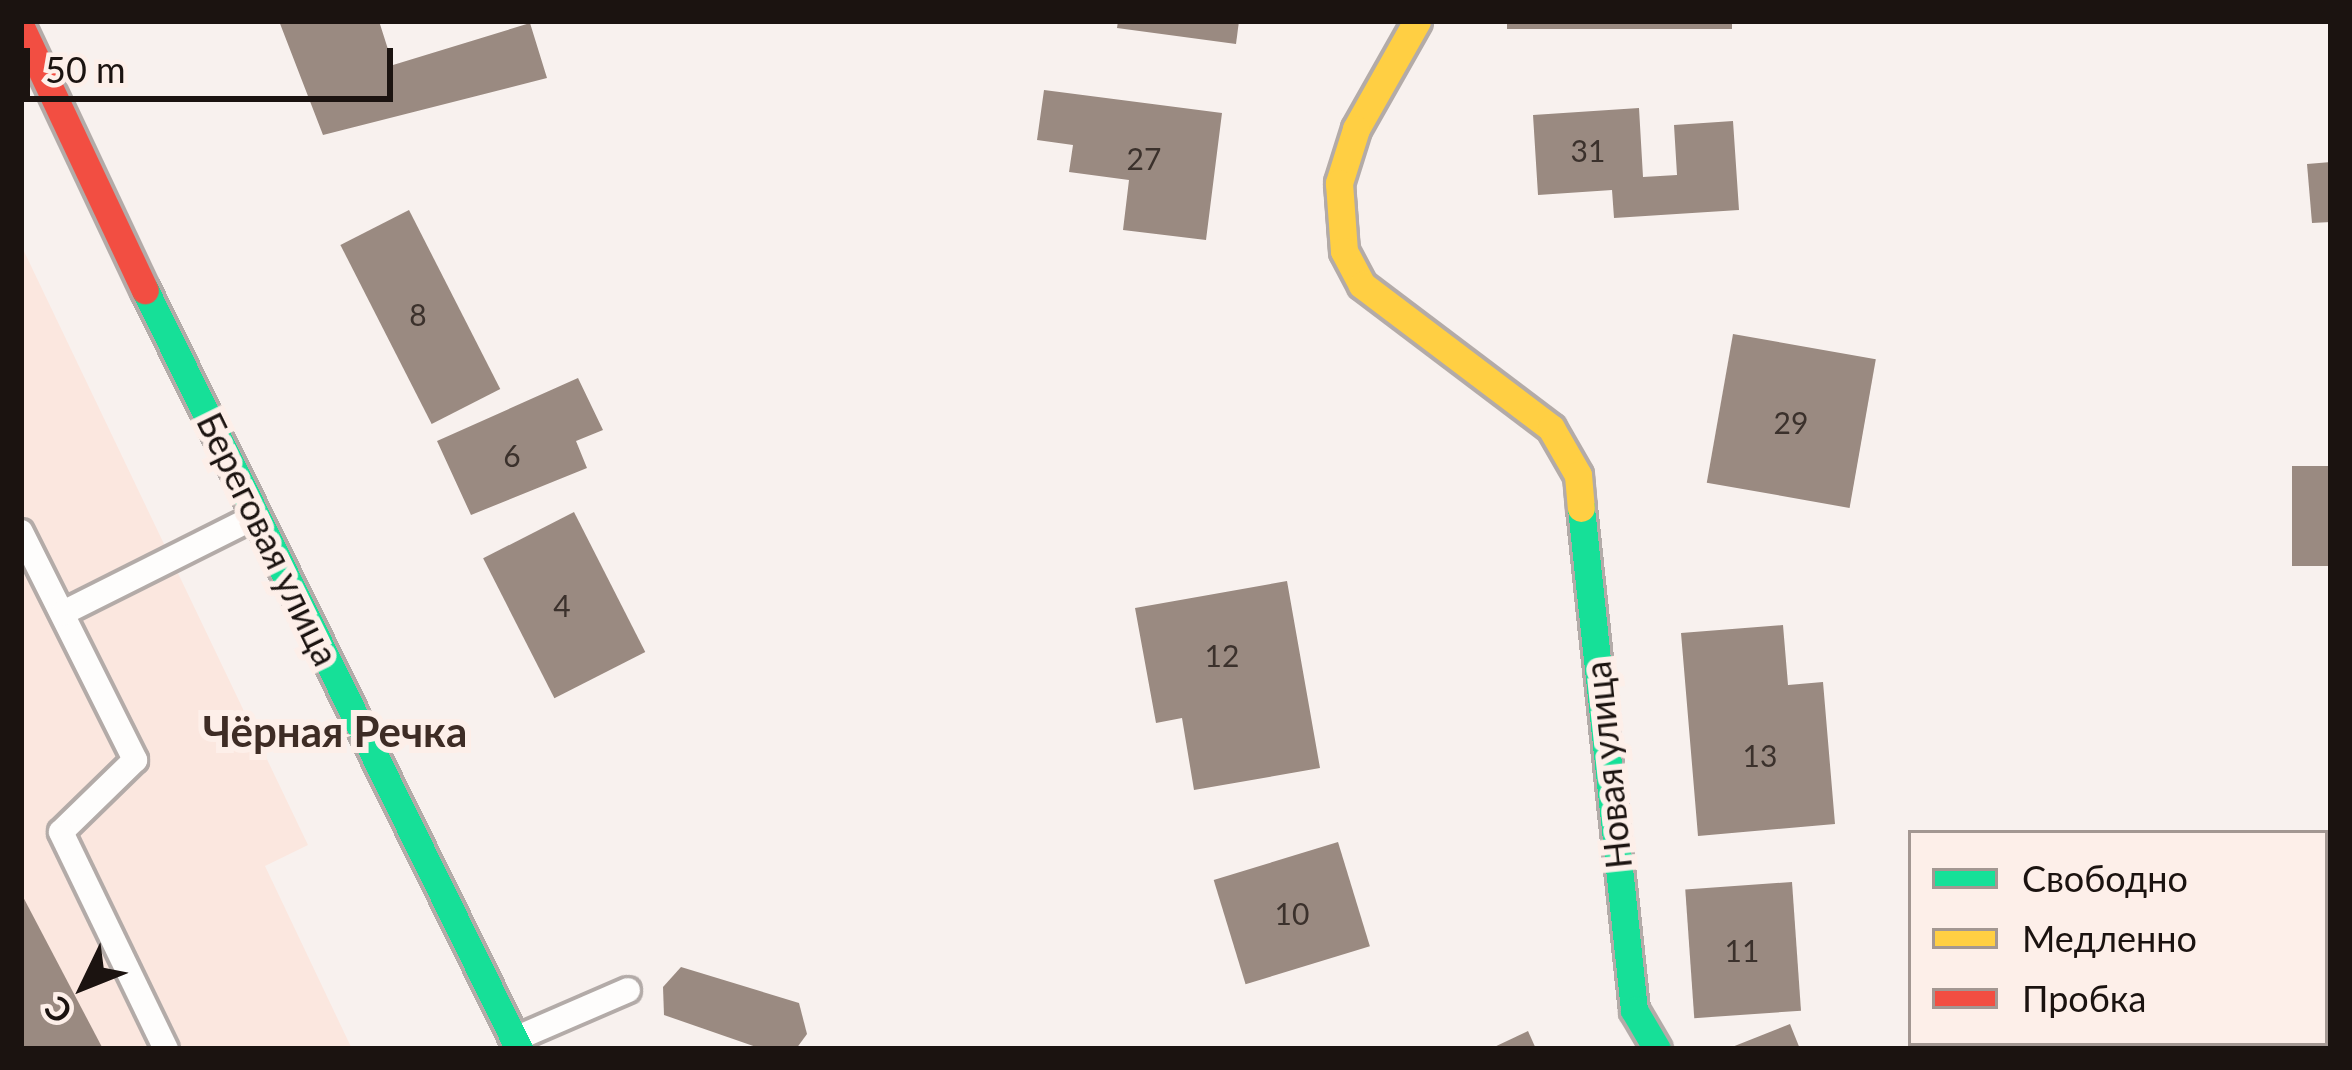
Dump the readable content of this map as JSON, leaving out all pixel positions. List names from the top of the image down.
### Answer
{
  "streets": {
    "street": ["Береговая улица", "Новая улица"]
  },
  "districts": ["Чёрная Речка"],
  "house_numbers": [
    "31",
    "27",
    "8",
    "29",
    "6",
    "4",
    "12",
    "13",
    "10",
    "11"
  ],
  "legend": ["Свободно", "Медленно", "Пробка"],
  "scale_bar": "50 m",
  "north": "bottom left"
}
